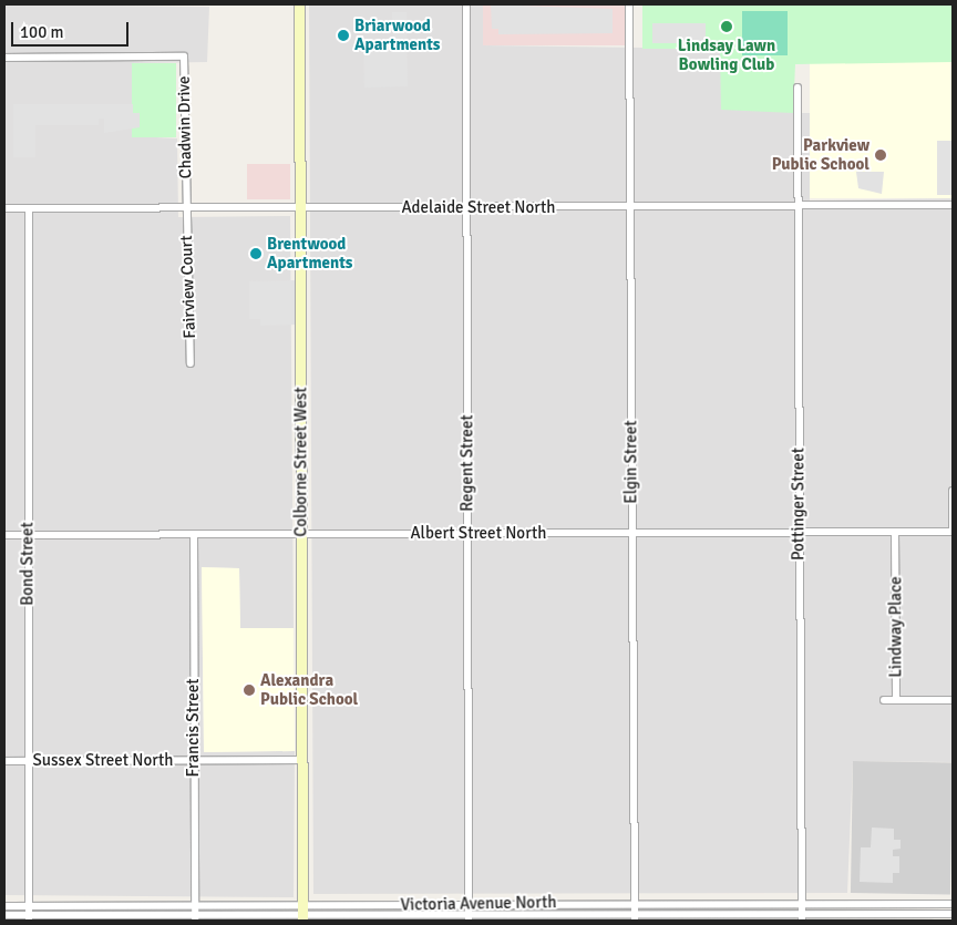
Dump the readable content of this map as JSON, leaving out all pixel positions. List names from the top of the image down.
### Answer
{
  "streets": {
    "main road": ["Colborne Street West"],
    "street": [
      "Chadwin Drive",
      "Adelaide Street North",
      "Fairview Court",
      "Elgin Street",
      "Regent Street",
      "Pottinger Street",
      "Albert Street North",
      "Bond Street",
      "Lindway Place",
      "Francis Street",
      "Sussex Street North",
      "Victoria Avenue North"
    ]
  },
  "crossings": [
    ["Chadwin Drive", "Adelaide Street North"],
    ["Chadwin Drive", "Fairview Court"],
    ["Adelaide Street North", "Fairview Court"],
    ["Adelaide Street North", "Colborne Street West"],
    ["Adelaide Street North", "Elgin Street"],
    ["Adelaide Street North", "Regent Street"],
    ["Adelaide Street North", "Pottinger Street"],
    ["Adelaide Street North", "Bond Street"],
    ["Colborne Street West", "Albert Street North"],
    ["Colborne Street West", "Sussex Street North"],
    ["Colborne Street West", "Victoria Avenue North"],
    ["Elgin Street", "Albert Street North"],
    ["Elgin Street", "Victoria Avenue North"],
    ["Regent Street", "Albert Street North"],
    ["Regent Street", "Victoria Avenue North"],
    ["Pottinger Street", "Albert Street North"],
    ["Pottinger Street", "Victoria Avenue North"],
    ["Albert Street North", "Bond Street"],
    ["Albert Street North", "Lindway Place"],
    ["Albert Street North", "Francis Street"],
    ["Bond Street", "Sussex Street North"],
    ["Bond Street", "Victoria Avenue North"],
    ["Francis Street", "Sussex Street North"],
    ["Francis Street", "Victoria Avenue North"]
  ],
  "places": [
    "Lindsay Lawn Bowling Club",
    "Briarwood Apartments",
    "Parkview Public School",
    "Brentwood Apartments",
    "Alexandra Public School"
  ],
  "scale_bar": "100 m"
}
